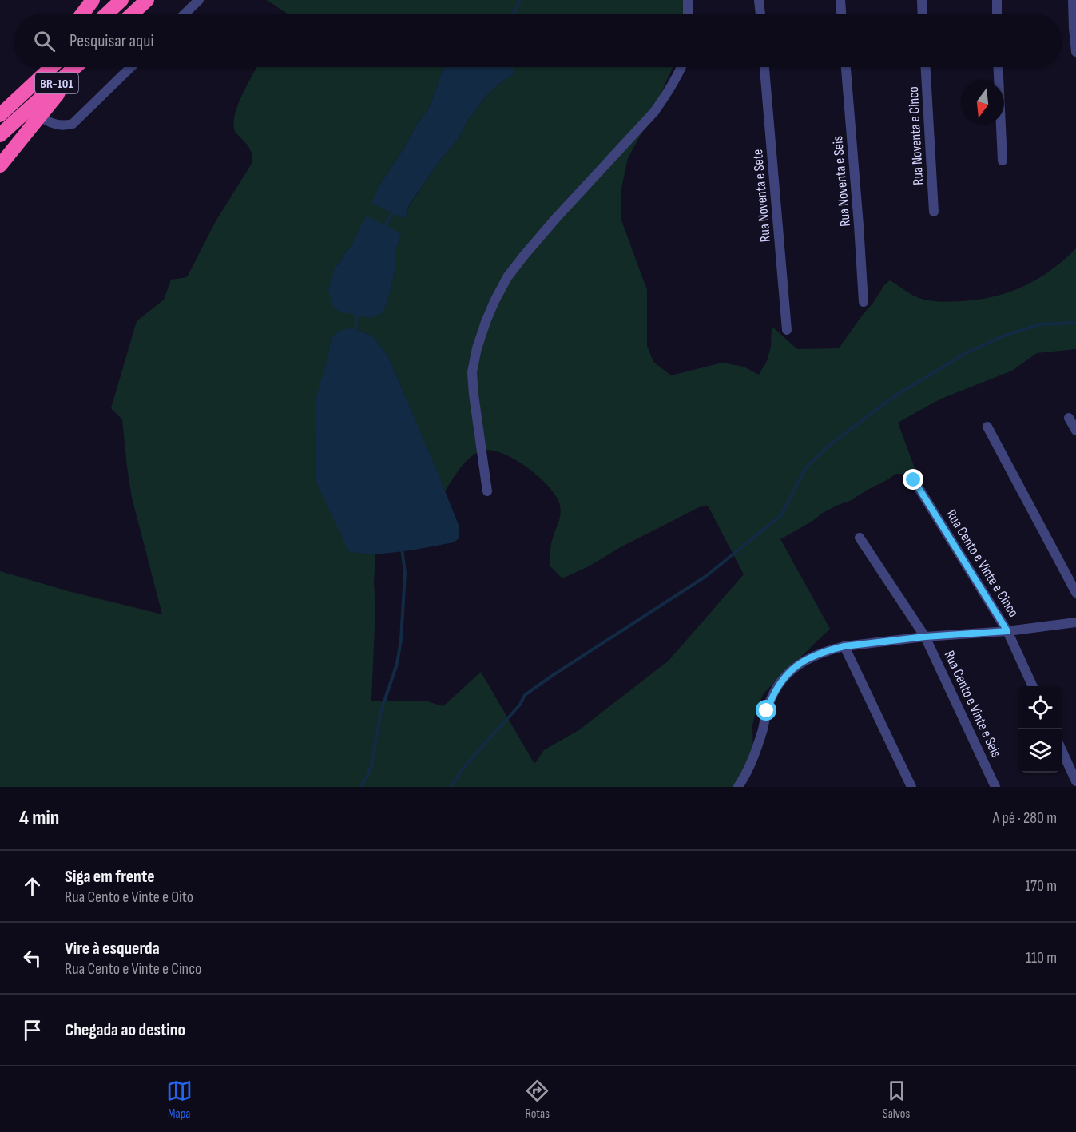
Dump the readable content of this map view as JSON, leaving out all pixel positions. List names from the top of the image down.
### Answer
{
  "streets": {
    "highway": ["BR-101"],
    "street": [
      "Rua Noventa e Cinco",
      "Rua Noventa e Seis",
      "Rua Noventa e Sete",
      "Rua Cento e Vinte e Cinco",
      "Rua Cento e Vinte e Seis"
    ]
  },
  "north": "bottom",
  "page": {
    "search": "Pesquisar aqui",
    "heading": ["4 min", "A pé · 280 m"],
    "list": [
      ["Siga em frente", "Rua Cento e Vinte e Oito", "170 m"],
      ["Vire à esquerda", "Rua Cento e Vinte e Cinco", "110 m"],
      "Chegada ao destino"
    ],
    "nav": ["Mapa", "Rotas", "Salvos"]
  }
}
